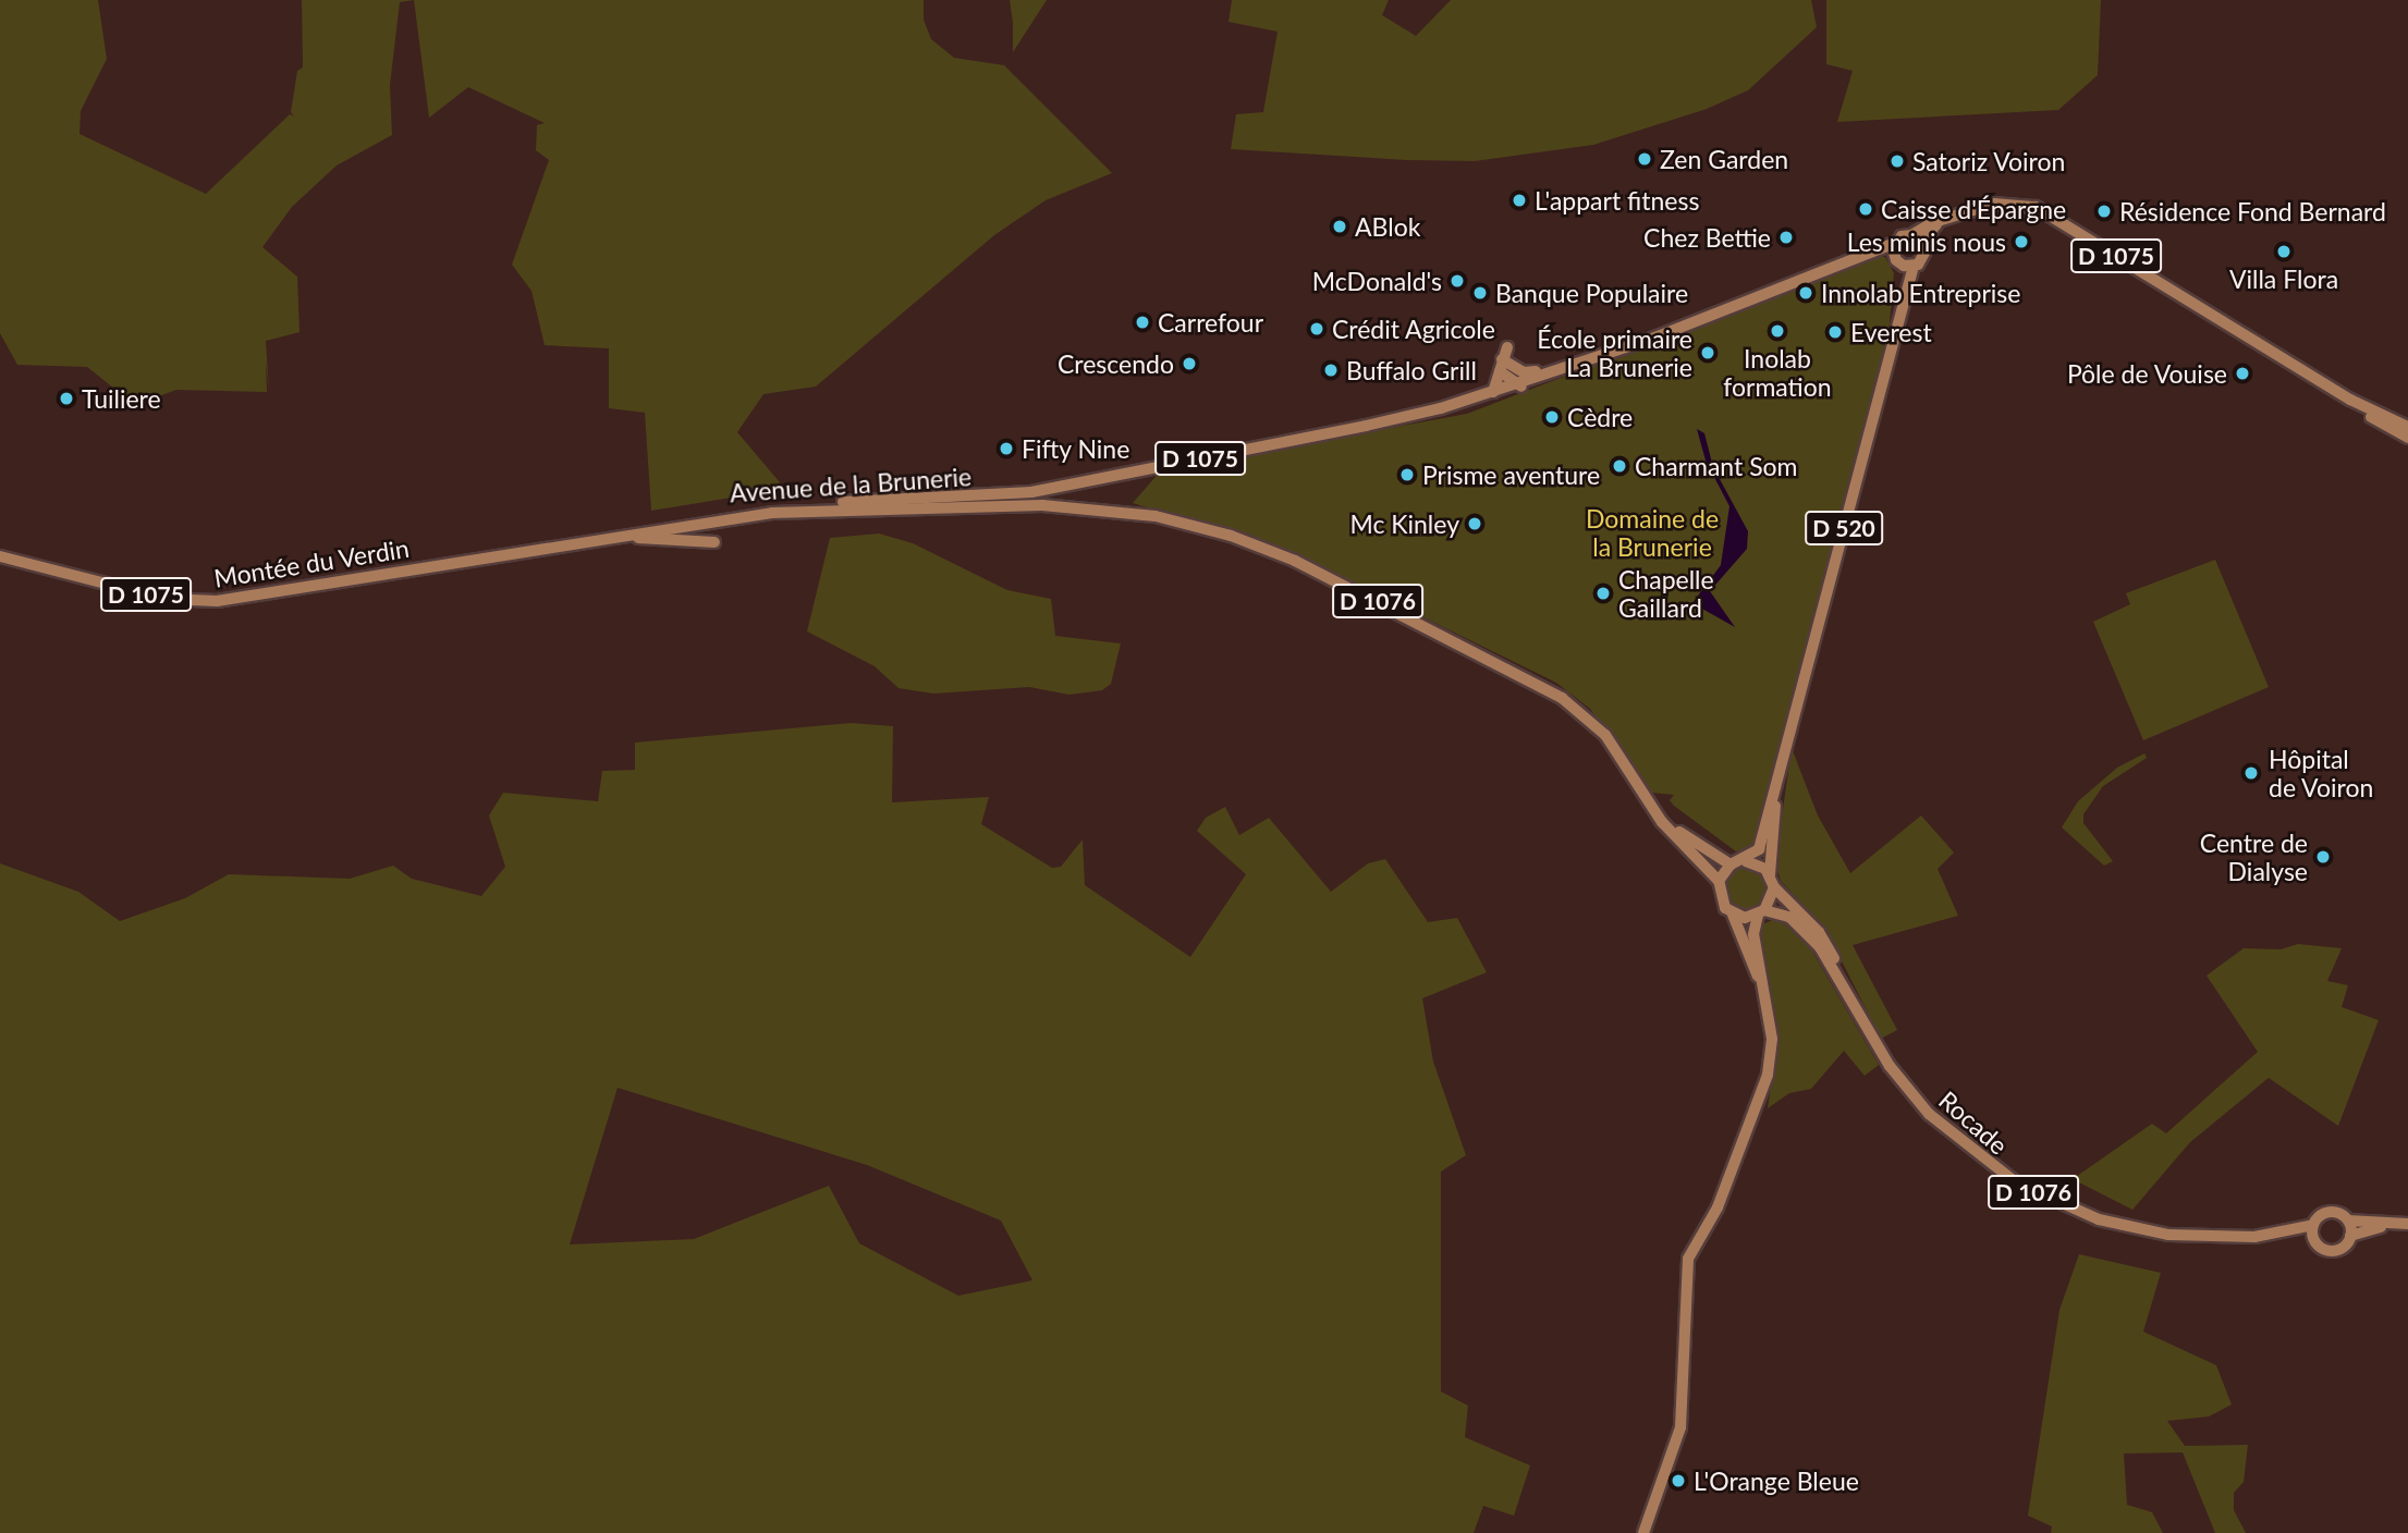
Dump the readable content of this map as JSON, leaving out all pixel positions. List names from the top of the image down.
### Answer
{
  "streets": {
    "main road": [
      "D 1075",
      "Avenue de la Brunerie",
      "D 520",
      "Montée du Verdin",
      "D 1076",
      "Rocade"
    ]
  },
  "crossings": [
    ["D 1075", "Avenue de la Brunerie"],
    ["D 1075", "Montée du Verdin"],
    ["D 1075", "D 1076"],
    ["Avenue de la Brunerie", "D 520"],
    ["Avenue de la Brunerie", "Montée du Verdin"],
    ["D 520", "D 1076"],
    ["D 520", "Rocade"],
    ["D 1076", "Rocade"]
  ],
  "parks": ["Domaine de la Brunerie"],
  "places": [
    "Zen Garden",
    "Satoriz Voiron",
    "L'appart fitness",
    "Caisse d'Épargne",
    "Résidence Fond Bernard",
    "ABlok",
    "Chez Bettie",
    "Les minis nous",
    "Villa Flora",
    "McDonald's",
    "Banque Populaire",
    "Innolab Entreprise",
    "Carrefour",
    "Crédit Agricole",
    "Inolab formation",
    "Everest",
    "École primaire La Brunerie",
    "Crescendo",
    "Buffalo Grill",
    "Pôle de Vouise",
    "Tuiliere",
    "Cèdre",
    "Fifty Nine",
    "Charmant Som",
    "Prisme aventure",
    "Mc Kinley",
    "Chapelle Gaillard",
    "Hôpital de Voiron",
    "Centre de Dialyse",
    "L'Orange Bleue"
  ]
}
